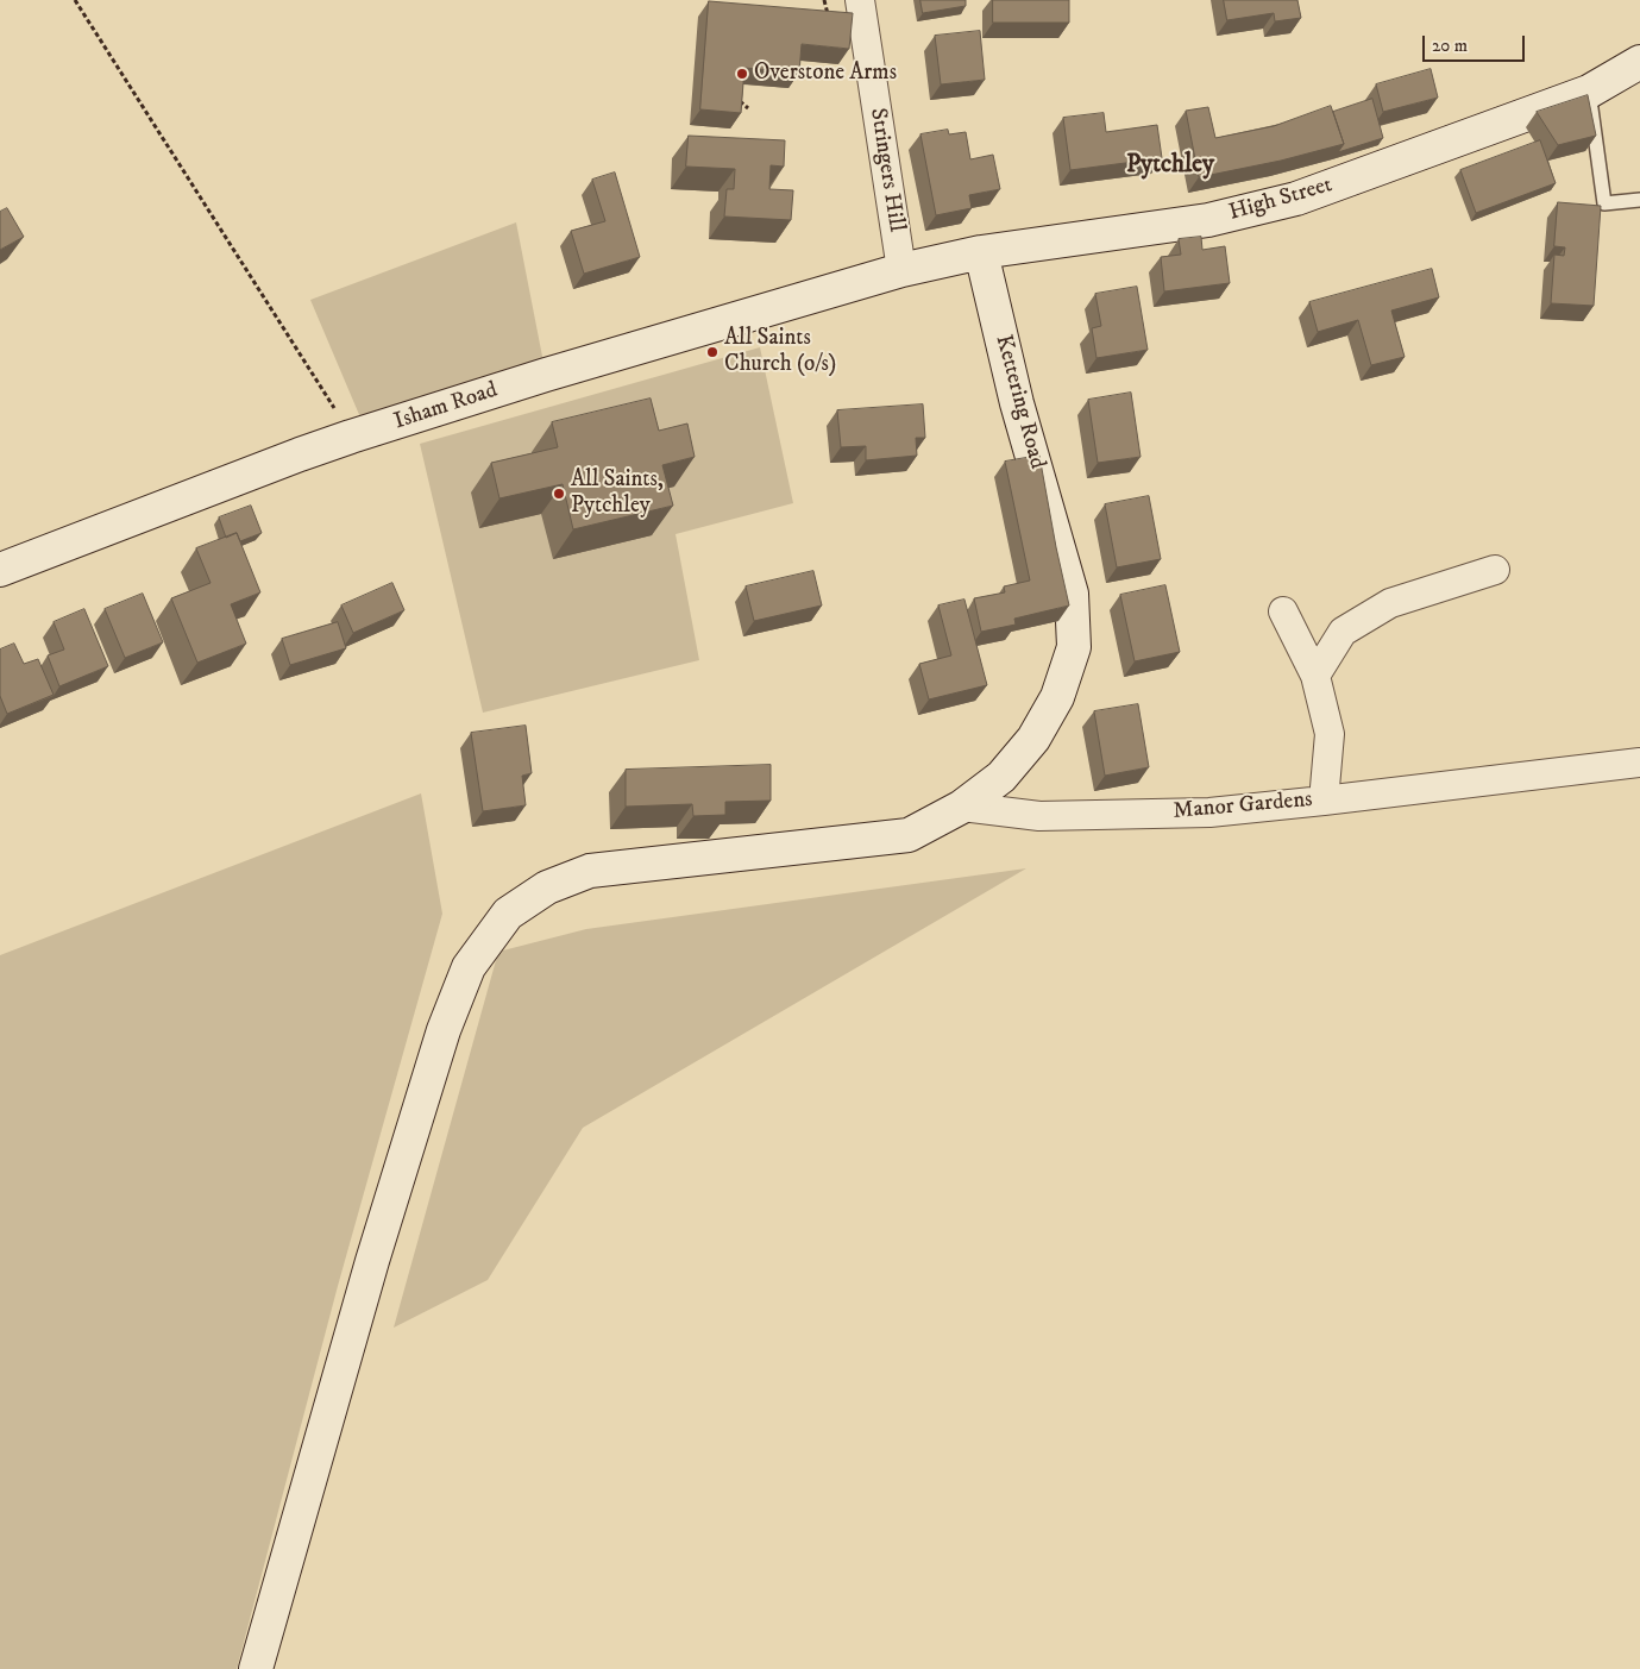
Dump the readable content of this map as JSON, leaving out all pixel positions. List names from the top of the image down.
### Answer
{
  "streets": {
    "street": [
      "Stringers Hill",
      "High Street",
      "Kettering Road",
      "Isham Road",
      "Manor Gardens"
    ]
  },
  "crossings": [
    ["Stringers Hill", "High Street"],
    ["Stringers Hill", "Isham Road"],
    ["High Street", "Kettering Road"],
    ["High Street", "Isham Road"],
    ["Kettering Road", "Manor Gardens"]
  ],
  "districts": ["Pytchley"],
  "places": ["Overstone Arms", "All Saints Church (o/s)", "All Saints, Pytchley"],
  "scale_bar": "20 m"
}
